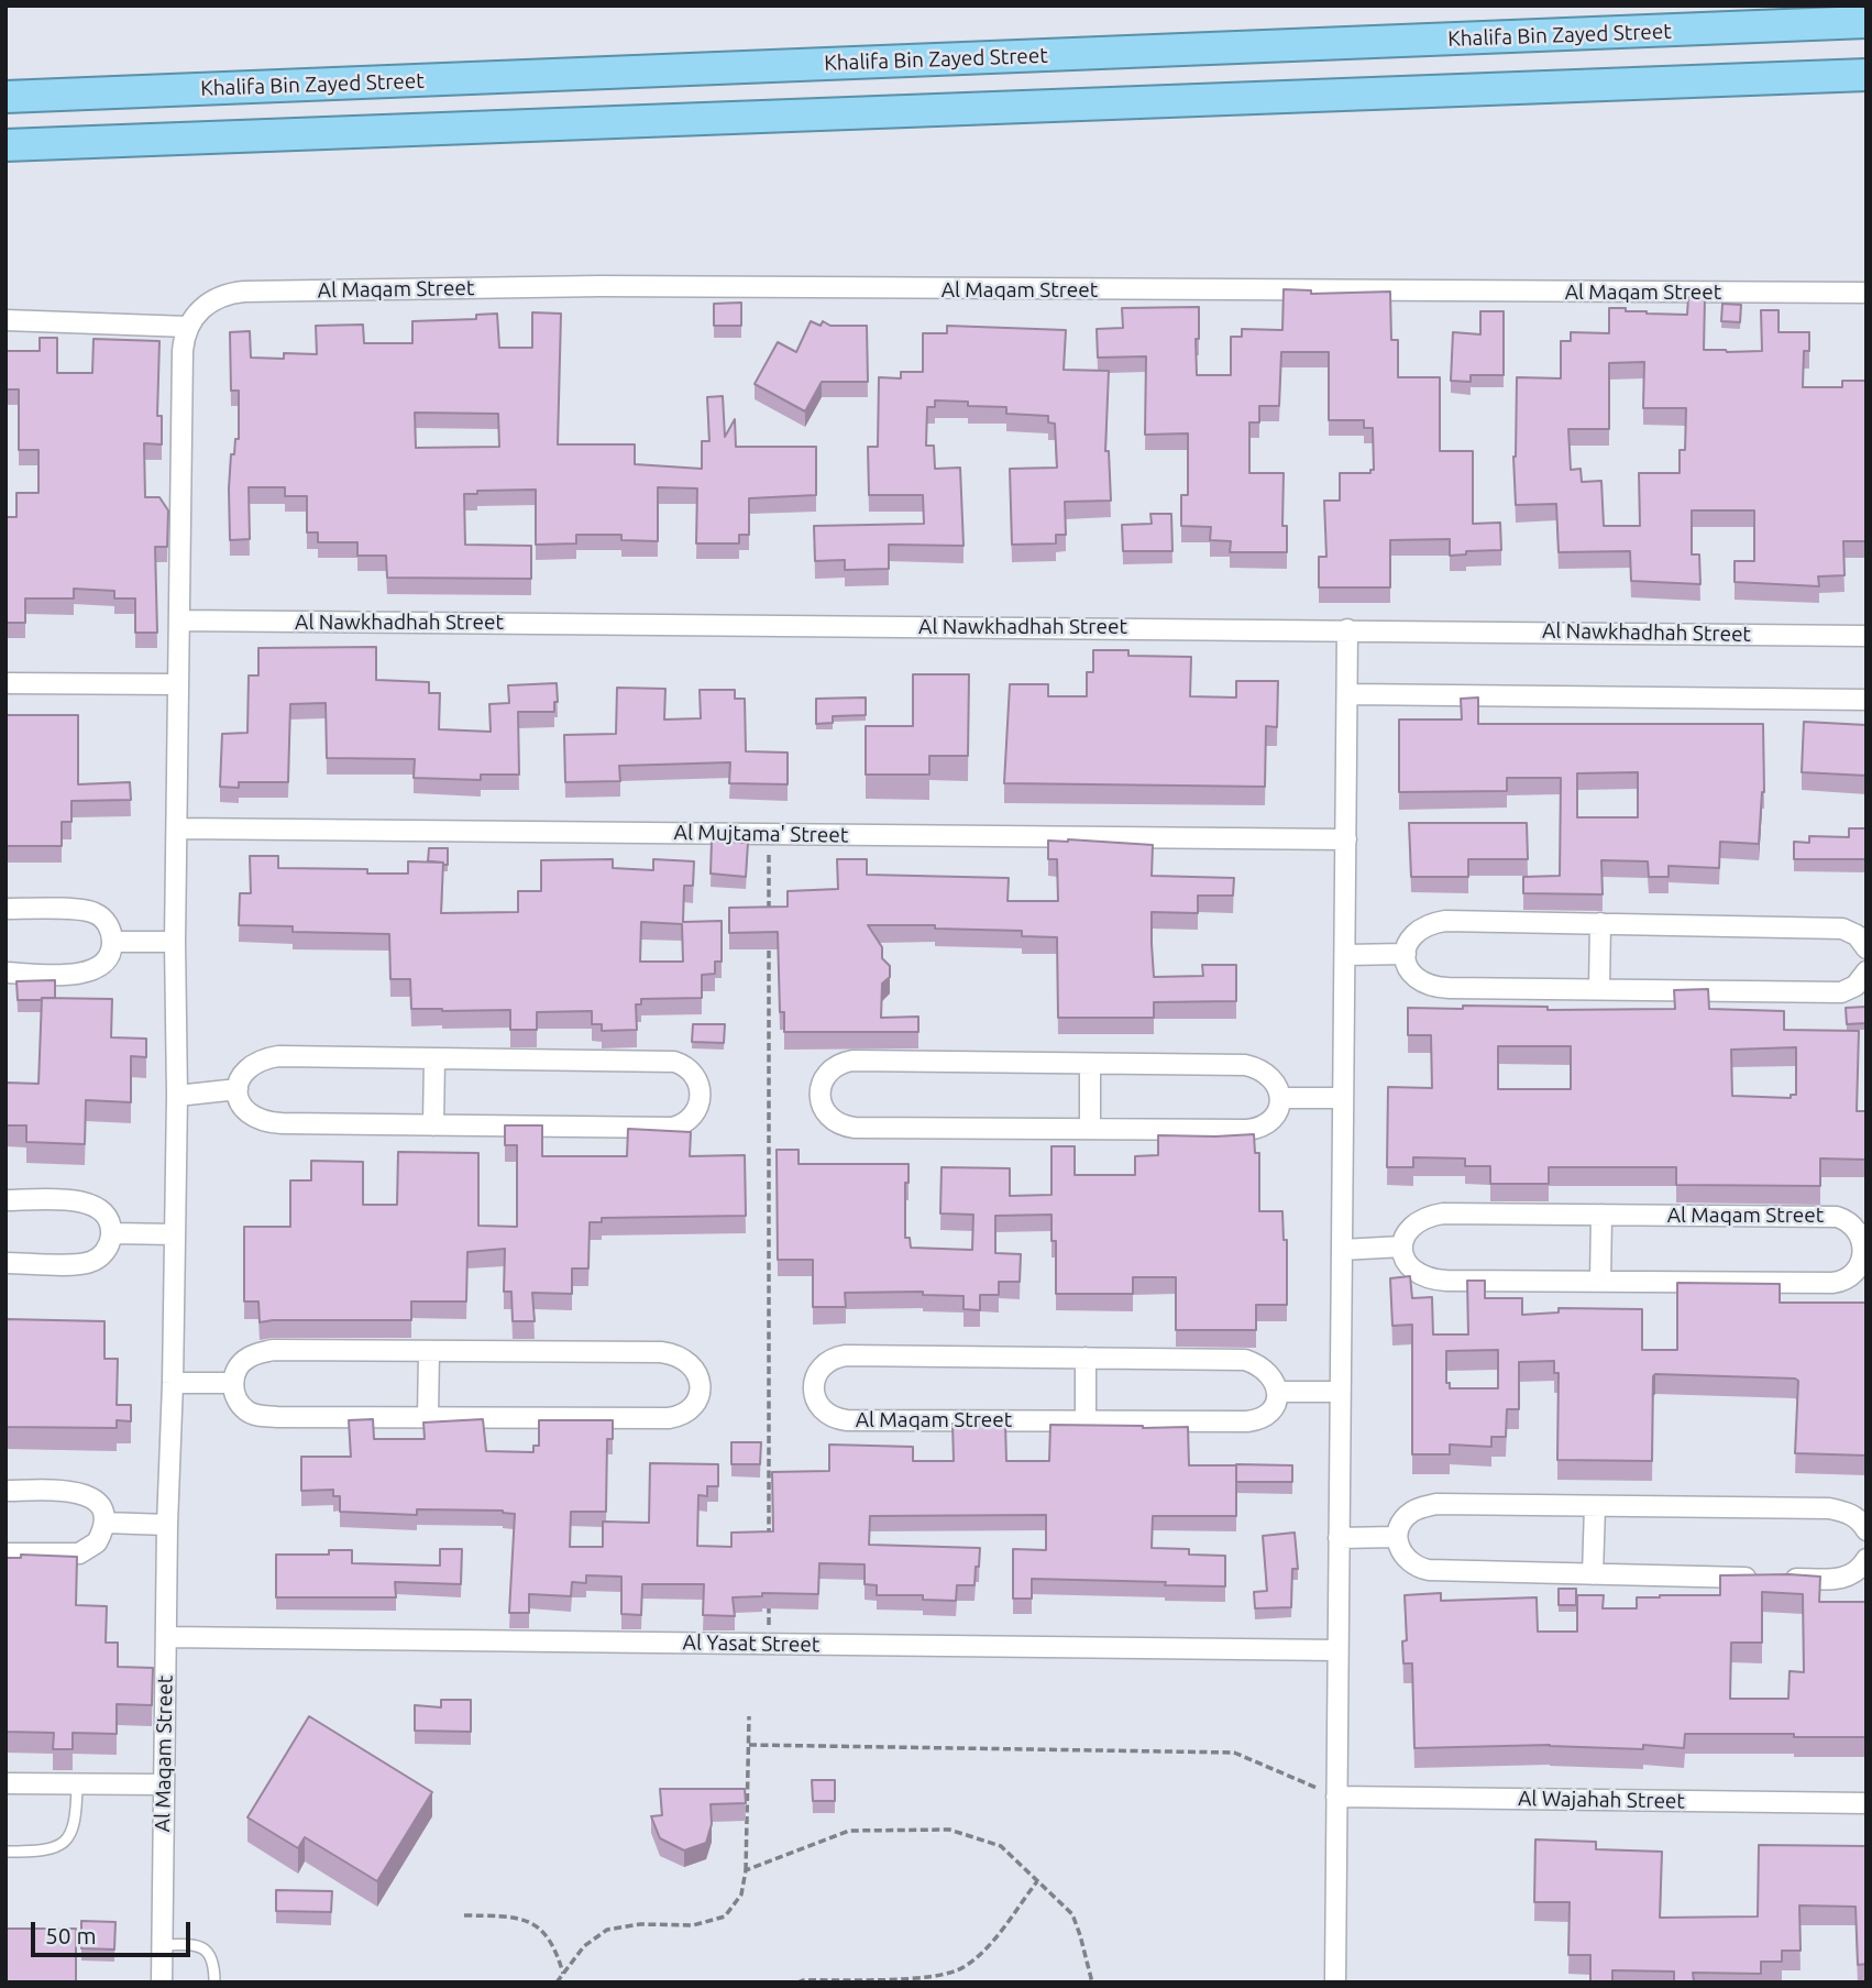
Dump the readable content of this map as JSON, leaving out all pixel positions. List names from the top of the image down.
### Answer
{
  "streets": {
    "highway": ["Khalifa Bin Zayed Street"],
    "street": [
      "Al Maqam Street",
      "Al Nawkhadhah Street",
      "Al Mujtama' Street",
      "Al Yasat Street",
      "Al Wajahah Street"
    ]
  },
  "crossings": [
    ["Al Maqam Street", "Al Nawkhadhah Street"],
    ["Al Maqam Street", "Al Mujtama' Street"],
    ["Al Maqam Street", "Al Yasat Street"]
  ],
  "scale_bar": "50 m"
}
